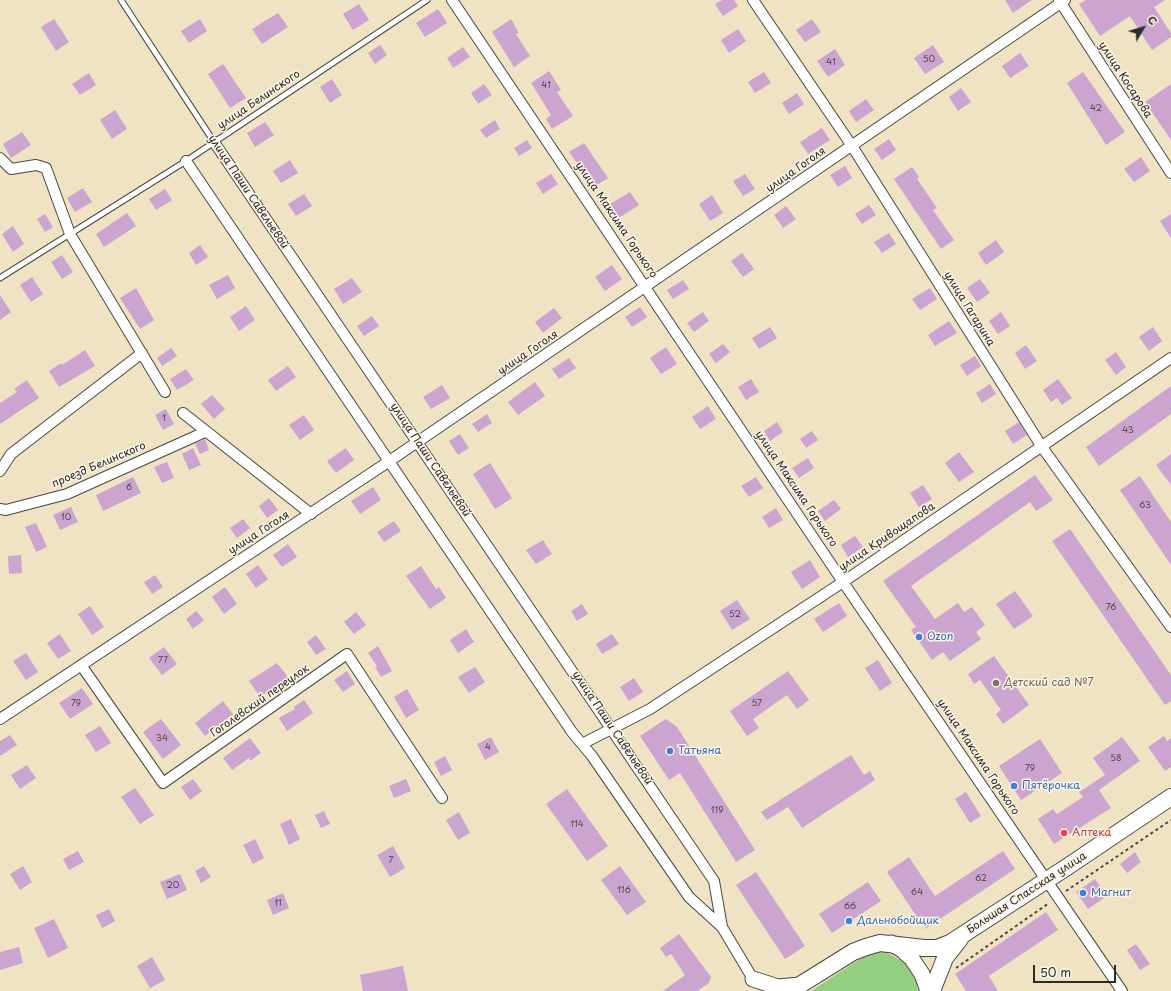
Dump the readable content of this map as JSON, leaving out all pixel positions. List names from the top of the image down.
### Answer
{
  "streets": {
    "main road": ["Большая Спасская улица"],
    "street": [
      "улица Косарова",
      "улица Гоголя",
      "улица Паши Савельевой",
      "улица Максима Горького",
      "улица Гагарина",
      "проезд Белинского",
      "улица Кривощапова",
      "Гоголевский переулок"
    ],
    "lane": ["улица Белинского"]
  },
  "crossings": [
    ["улица Косарова", "улица Гоголя"],
    ["улица Белинского", "улица Паши Савельевой"],
    ["улица Гоголя", "улица Паши Савельевой"],
    ["улица Гоголя", "улица Максима Горького"],
    ["улица Гоголя", "улица Гагарина"],
    ["улица Гоголя", "Гоголевский переулок"],
    ["улица Паши Савельевой", "улица Кривощапова"],
    ["улица Максима Горького", "улица Кривощапова"],
    ["улица Максима Горького", "Большая Спасская улица"],
    ["улица Гагарина", "улица Кривощапова"]
  ],
  "places": [
    "Ozon",
    "Детский сад №7",
    "Татьяна",
    "Пятёрочка",
    "Аптека",
    "Магнит",
    "Дальнобойщик"
  ],
  "house_numbers": [
    "50",
    "41",
    "41",
    "42",
    "1",
    "43",
    "6",
    "63",
    "10",
    "76",
    "52",
    "77",
    "79",
    "57",
    "34",
    "4",
    "58",
    "79",
    "119",
    "114",
    "7",
    "62",
    "20",
    "116",
    "64",
    "11",
    "66"
  ],
  "scale_bar": "50 m",
  "north": "top right"
}
